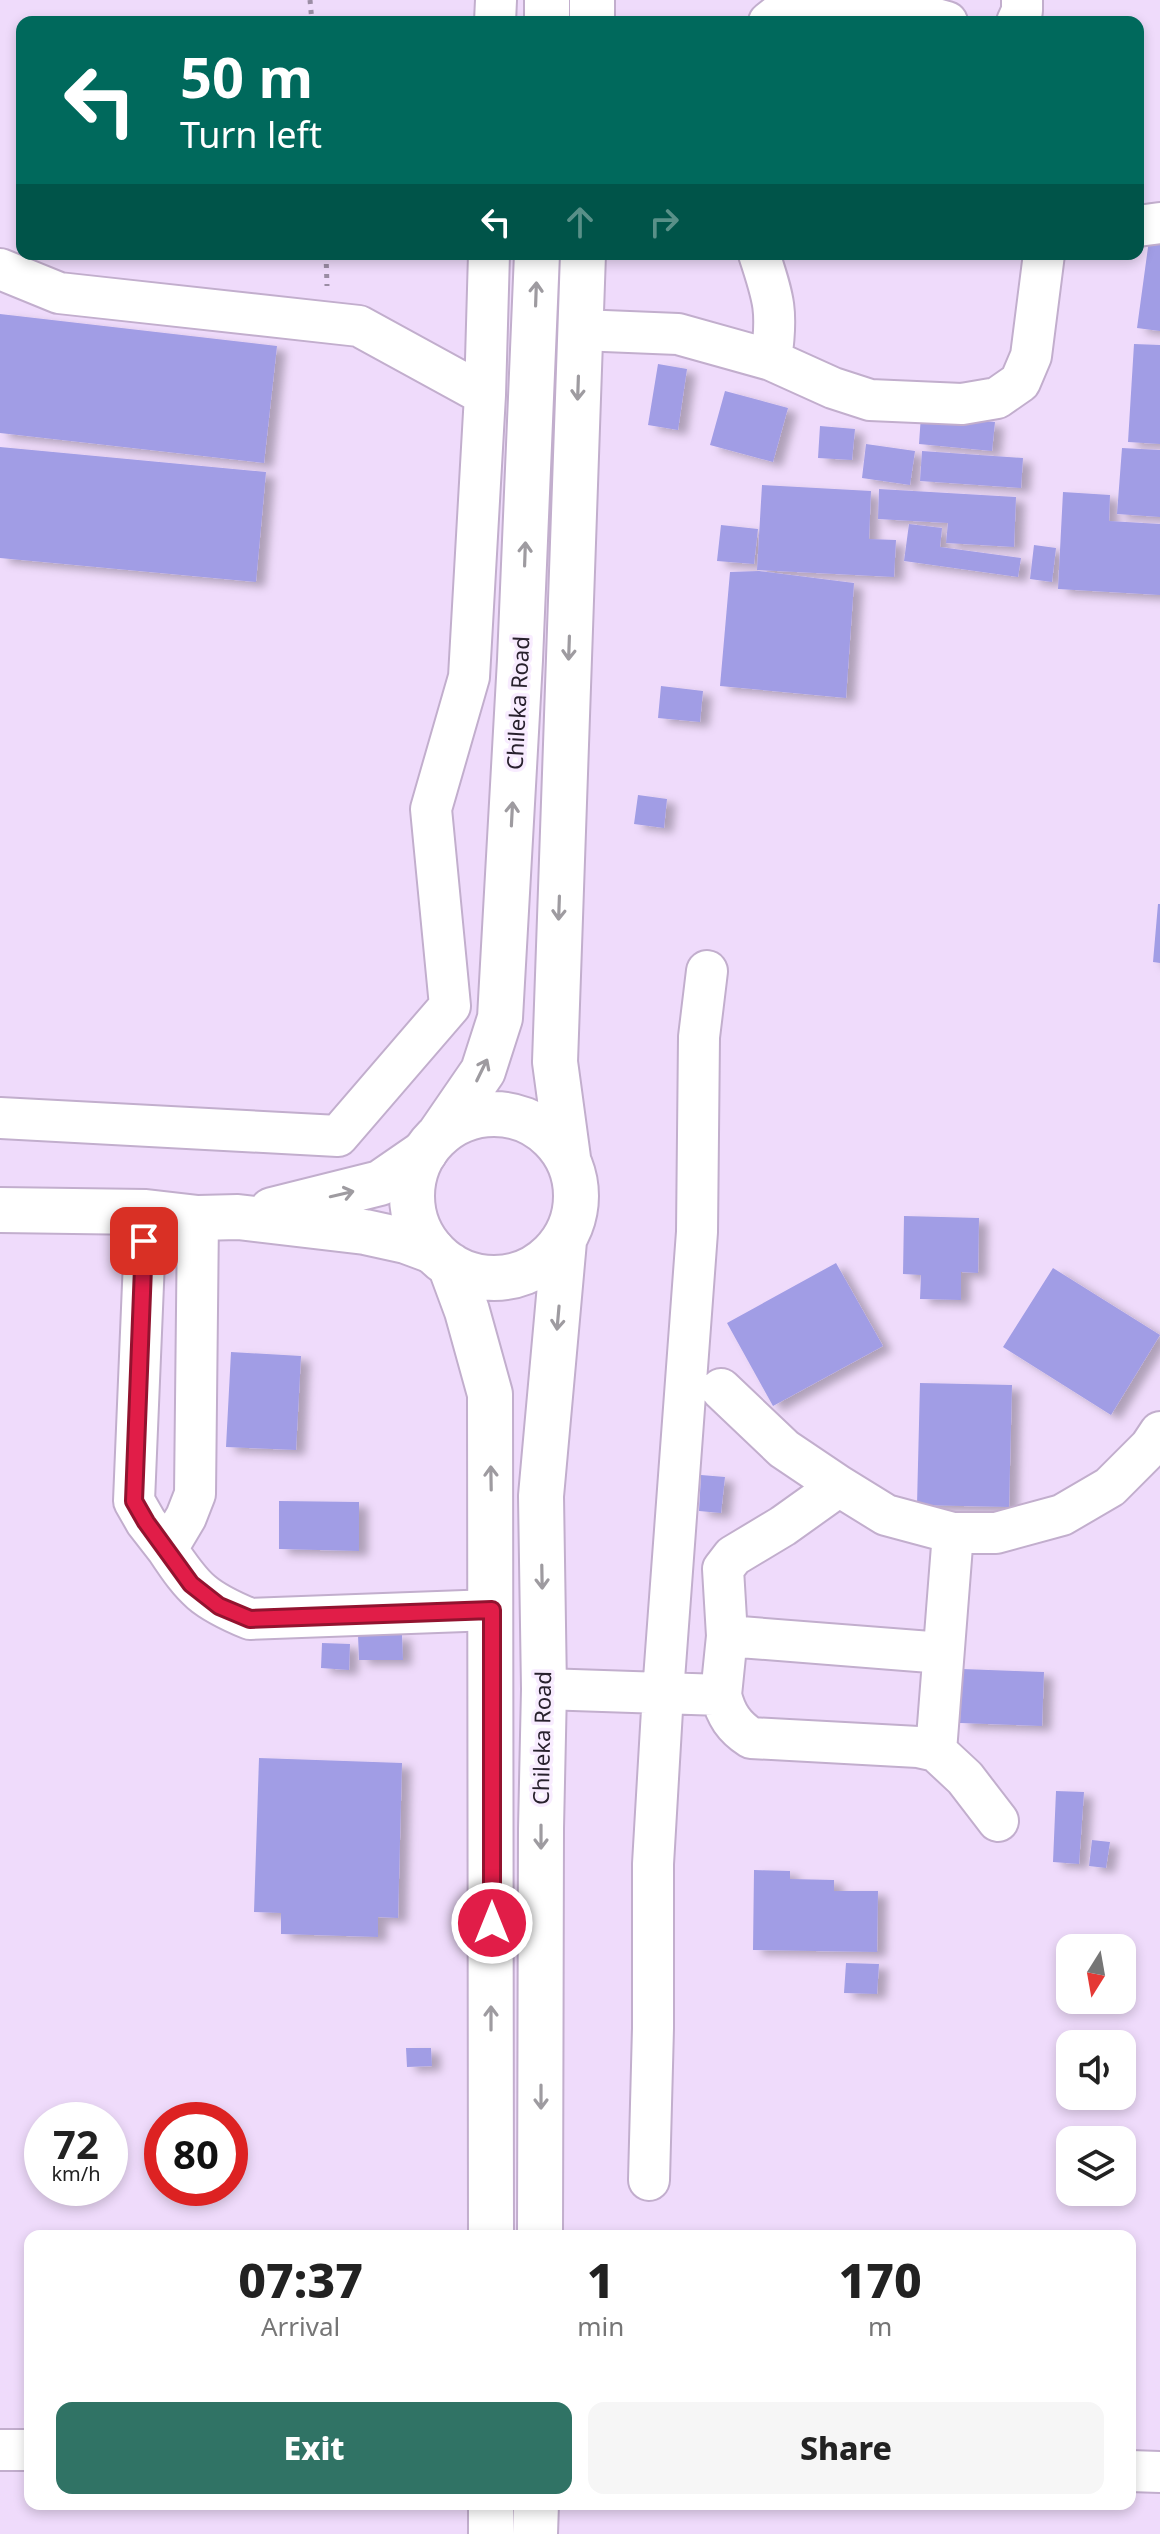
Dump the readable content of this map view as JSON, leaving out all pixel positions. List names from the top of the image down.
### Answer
{
  "streets": {
    "main road": ["Chileka Road"]
  },
  "north": "bottom",
  "page": {
    "turn": ["50 m", "Turn left"],
    "speed": "72 km/h",
    "limit": "80",
    "eta": [
      "07:37",
      "Arrival",
      "1",
      "min",
      "170",
      "m"
    ],
    "buttons": ["Exit", "Share"]
  }
}
